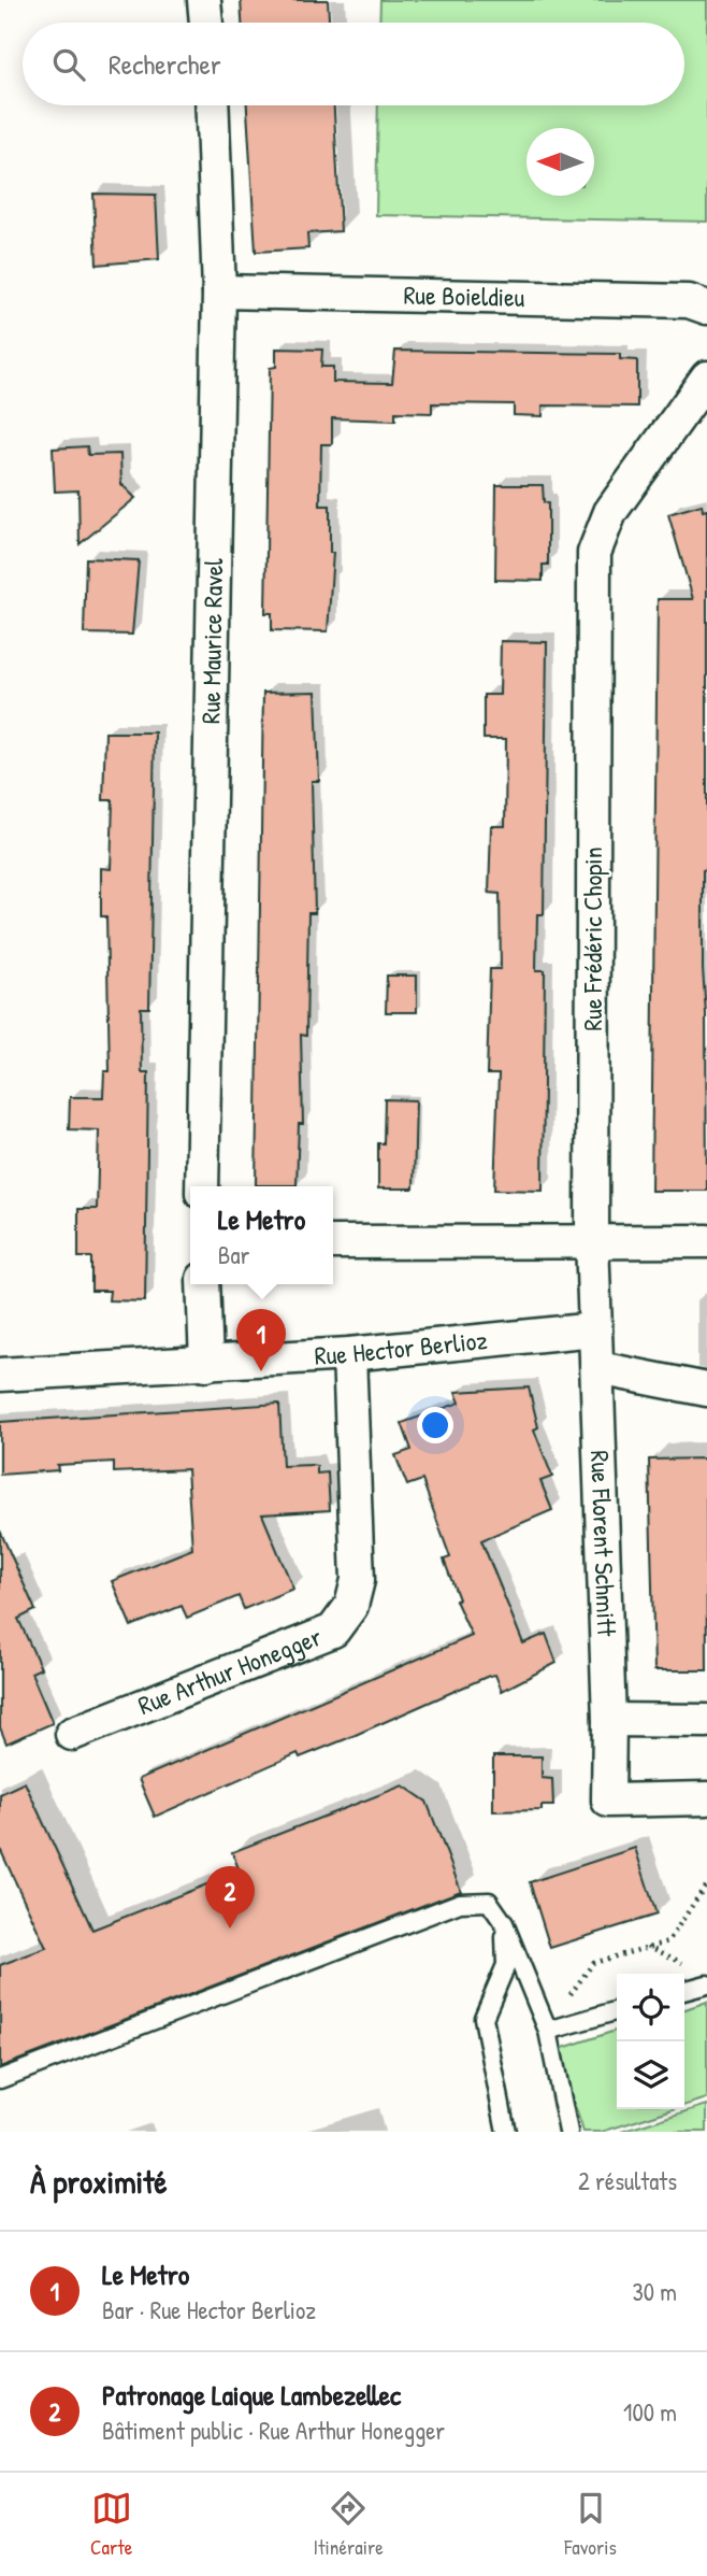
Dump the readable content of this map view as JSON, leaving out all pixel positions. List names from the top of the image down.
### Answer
{
  "streets": {
    "street": [
      "Rue Boieldieu",
      "Rue Maurice Ravel",
      "Rue Frédéric Chopin",
      "Rue Hector Berlioz",
      "Rue Florent Schmitt",
      "Rue Arthur Honegger"
    ]
  },
  "crossings": [
    ["Rue Boieldieu", "Rue Maurice Ravel"],
    ["Rue Frédéric Chopin", "Rue Hector Berlioz"],
    ["Rue Frédéric Chopin", "Rue Florent Schmitt"],
    ["Rue Hector Berlioz", "Rue Arthur Honegger"]
  ],
  "north": "left",
  "page": {
    "search": "Rechercher",
    "popup": ["Le Metro", "Bar"],
    "pins": ["1", "2"],
    "heading": ["À proximité", "2 résultats"],
    "list": [
      {
        "mark": "1",
        "name": "Le Metro",
        "note": "Bar · Rue Hector Berlioz",
        "value": "30 m"
      },
      {
        "mark": "2",
        "name": "Patronage Laique Lambezellec",
        "note": "Bâtiment public · Rue Arthur Honegger",
        "value": "100 m"
      }
    ],
    "nav": ["Carte", "Itinéraire", "Favoris"]
  }
}
